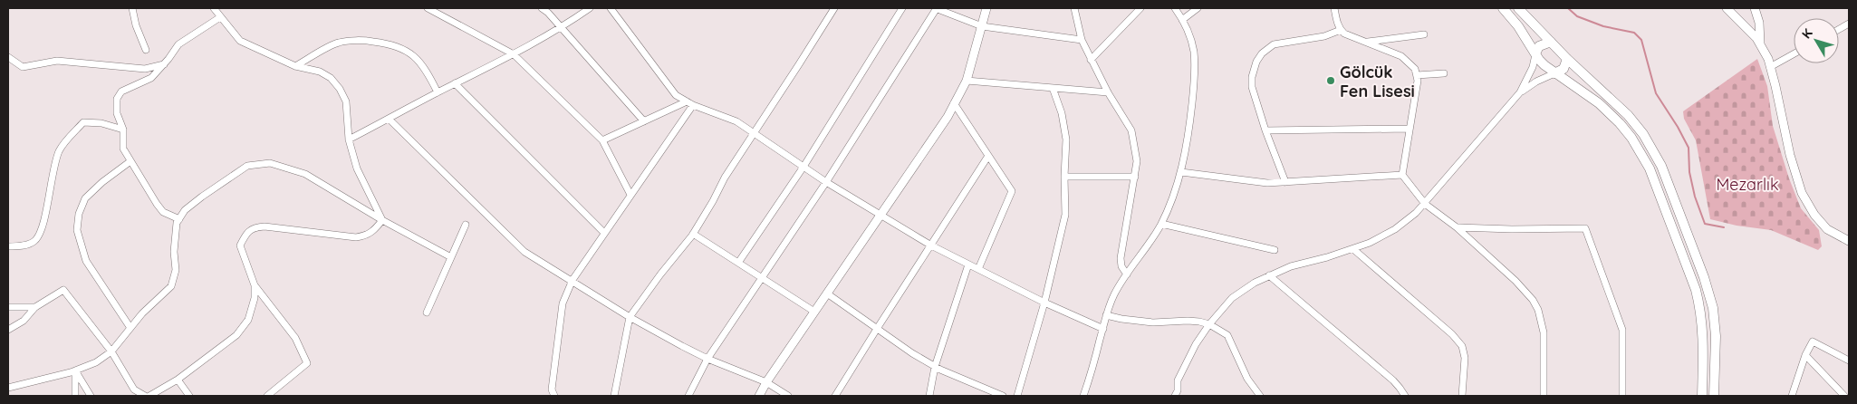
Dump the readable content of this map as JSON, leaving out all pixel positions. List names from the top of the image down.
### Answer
{
  "parks": ["Mezarlık"],
  "places": ["Gölcük Fen Lisesi"],
  "north": "top left"
}
